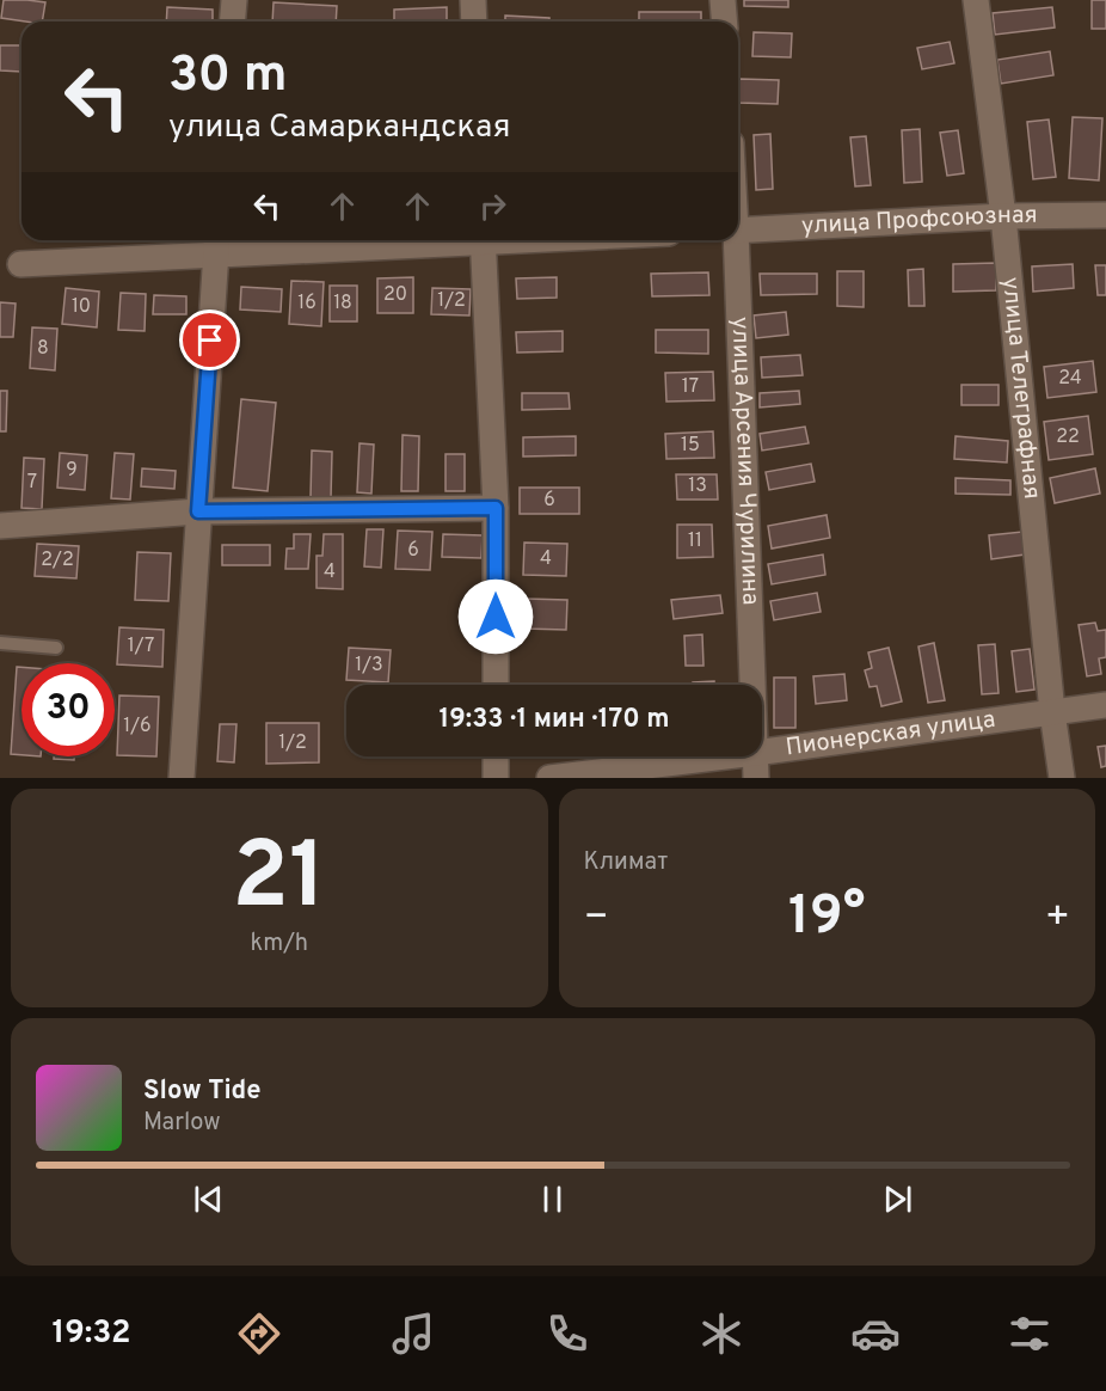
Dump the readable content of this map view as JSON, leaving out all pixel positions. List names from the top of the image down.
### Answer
{
  "streets": {
    "street": [
      "улица Профсоюзная",
      "улица Телеграфная",
      "улица Арсения Чурилина",
      "Пионерская улица"
    ]
  },
  "crossings": [
    ["улица Профсоюзная", "улица Телеграфная"],
    ["улица Телеграфная", "Пионерская улица"],
    ["улица Арсения Чурилина", "Пионерская улица"]
  ],
  "house_numbers": [
    "20",
    "1/2",
    "16",
    "18",
    "10",
    "8",
    "24",
    "17",
    "22",
    "15",
    "9",
    "7",
    "13",
    "6",
    "11",
    "6",
    "4",
    "2/2",
    "4",
    "1/7",
    "1/3",
    "1/6",
    "1/2"
  ],
  "page": {
    "turn": ["30 m", "улица Самаркандская"],
    "limit": "30",
    "trip": "19:33 · 1 мин · 170 m",
    "tile": [
      ["21", "km/h"],
      "Климат"
    ],
    "heat": ["−", "19°", "+"],
    "song": ["Slow Tide", "Marlow"],
    "tabs": "19:32"
  }
}
